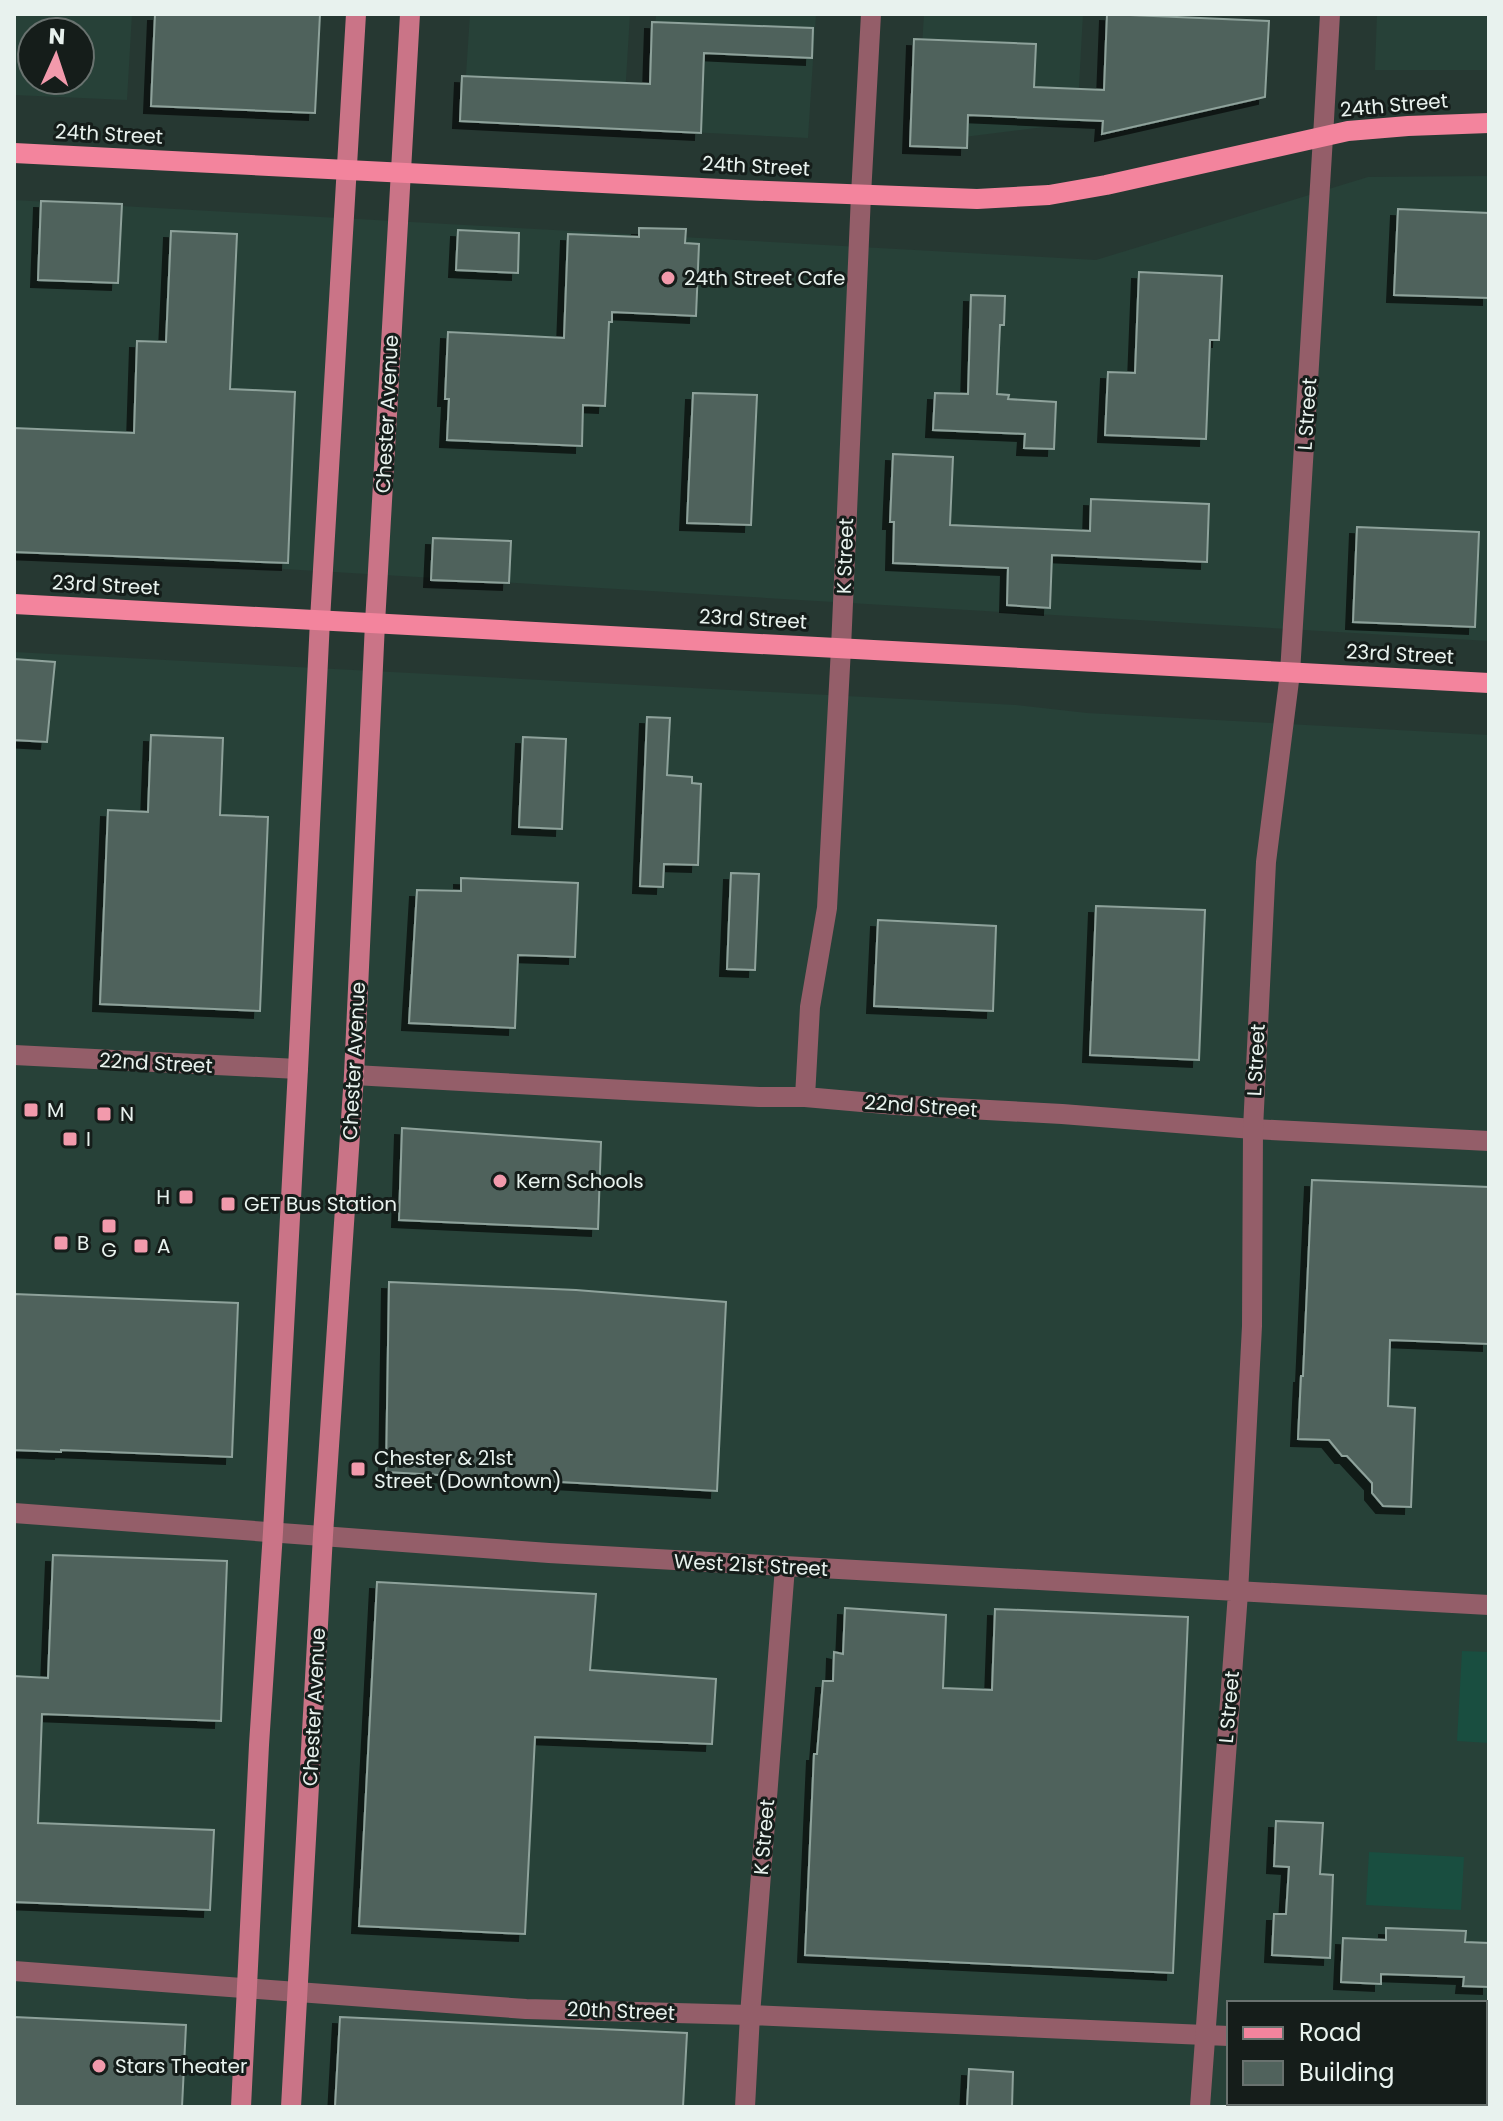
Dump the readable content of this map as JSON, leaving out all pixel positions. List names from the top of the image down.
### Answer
{
  "streets": {
    "main road": ["24th Street", "Chester Avenue", "23rd Street"],
    "street": [
      "L Street",
      "K Street",
      "22nd Street",
      "West 21st Street",
      "20th Street"
    ]
  },
  "crossings": [
    ["24th Street", "Chester Avenue"],
    ["24th Street", "L Street"],
    ["24th Street", "K Street"],
    ["Chester Avenue", "23rd Street"],
    ["Chester Avenue", "22nd Street"],
    ["Chester Avenue", "West 21st Street"],
    ["Chester Avenue", "20th Street"],
    ["L Street", "23rd Street"],
    ["L Street", "22nd Street"],
    ["L Street", "West 21st Street"],
    ["L Street", "20th Street"],
    ["K Street", "23rd Street"],
    ["K Street", "22nd Street"],
    ["K Street", "West 21st Street"],
    ["K Street", "20th Street"]
  ],
  "places": {
    "other": ["24th Street Cafe", "Kern Schools", "Stars Theater"],
    "transit": [
      "M",
      "N",
      "I",
      "H",
      "GET Bus Station",
      "G",
      "B",
      "A",
      "Chester & 21st Street (Downtown)"
    ]
  },
  "legend": ["Road", "Building"],
  "north": "top"
}
